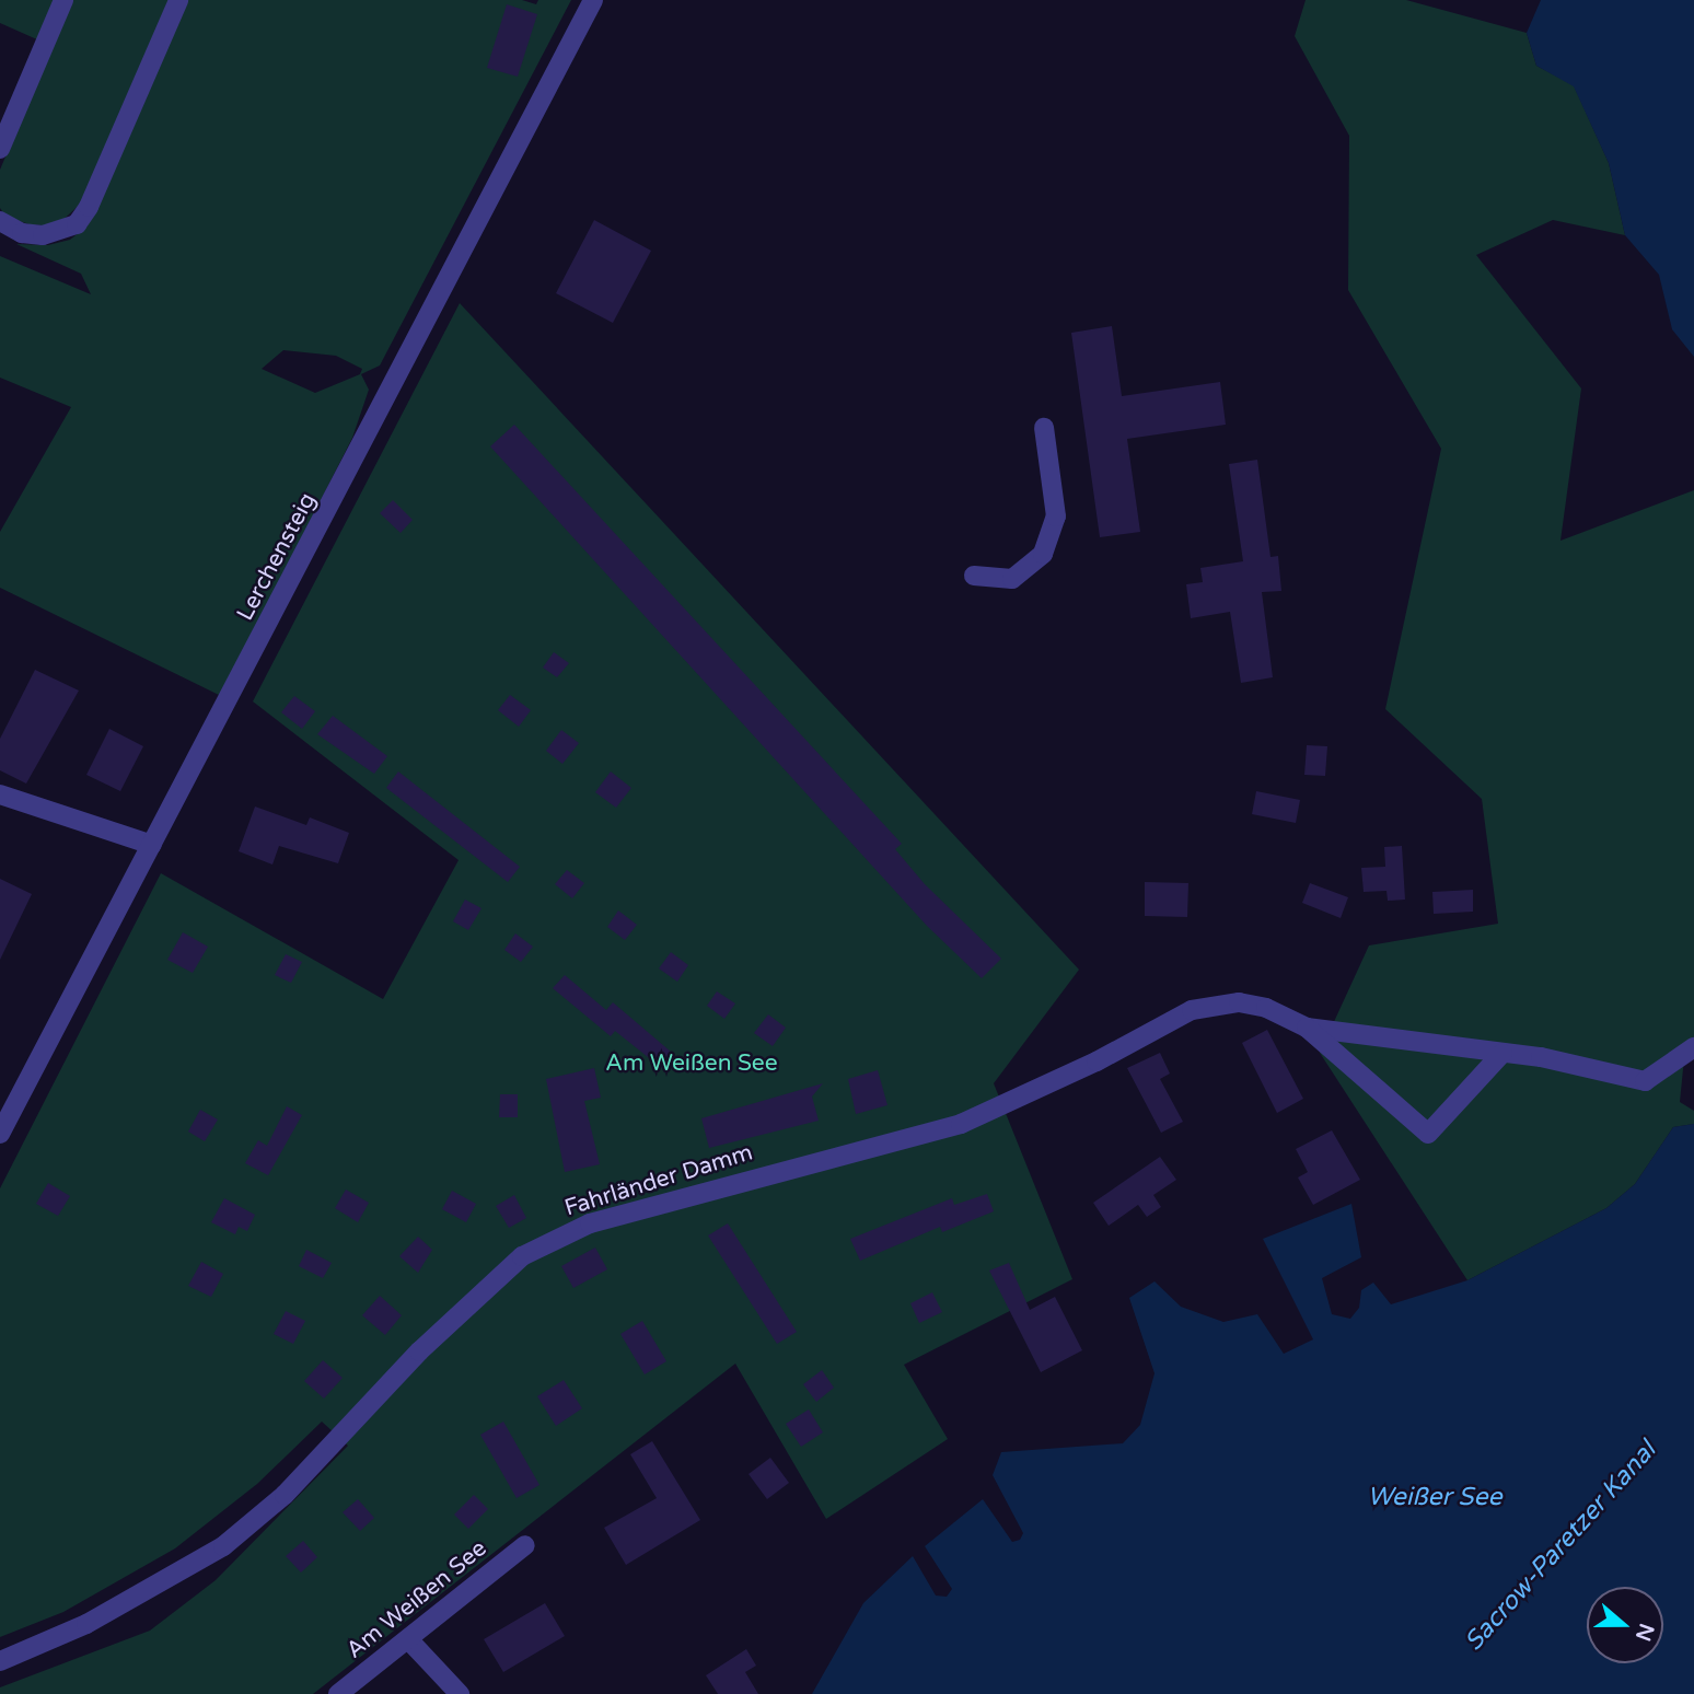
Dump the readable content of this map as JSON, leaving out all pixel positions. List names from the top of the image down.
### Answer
{
  "streets": {
    "street": ["Lerchensteig", "Fahrländer Damm", "Am Weißen See"]
  },
  "water": ["Weißer See", "Sacrow-Paretzer Kanal"],
  "parks": ["Am Weißen See"],
  "north": "right"
}
